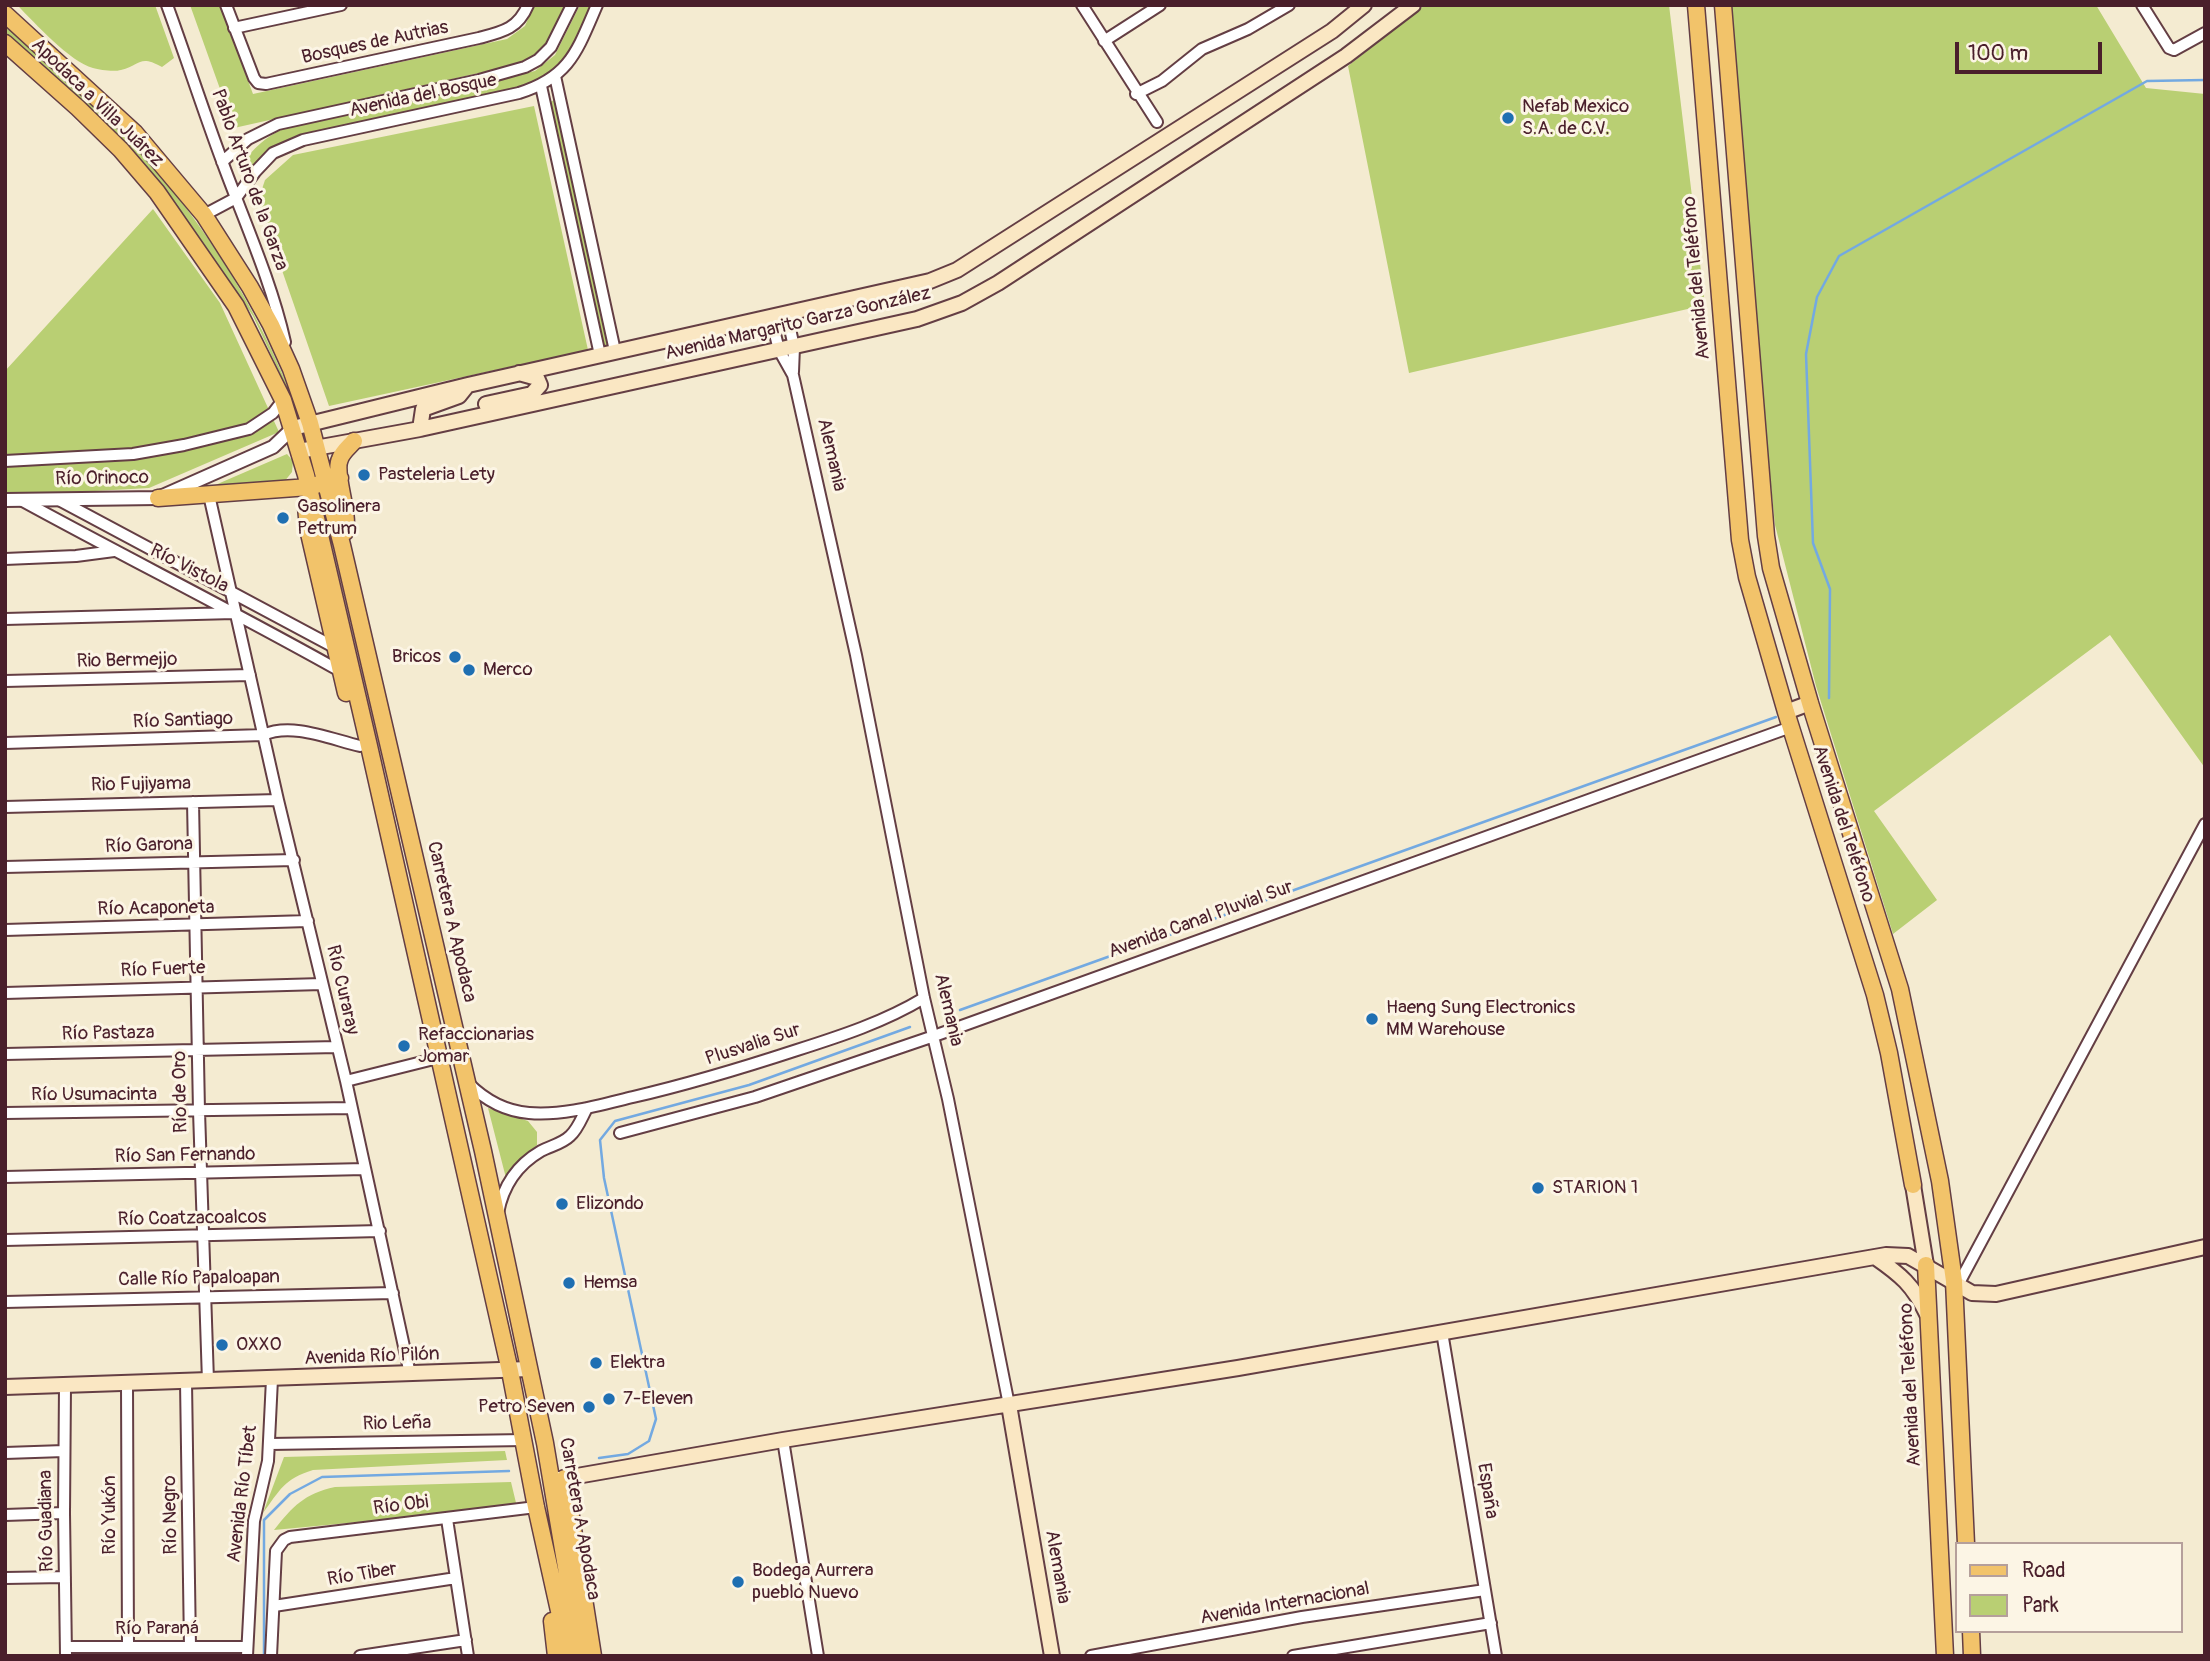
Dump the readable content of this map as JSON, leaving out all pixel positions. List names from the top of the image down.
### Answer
{
  "streets": {
    "main road": [
      "Apodaca a Villa Juárez",
      "Avenida del Teléfono",
      "Avenida Margarito Garza González",
      "Alemania",
      "Carretera A Apodaca",
      "Avenida Río Pilón"
    ],
    "street": [
      "Bosques de Autrias",
      "Avenida del Bosque",
      "Pablo Arturo de la Garza",
      "Río Orinoco",
      "Río Vistola",
      "Rio Bermejjo",
      "Río Santiago",
      "Rio Fujiyama",
      "Río Garona",
      "Río Acaponeta",
      "Avenida Canal Pluvial Sur",
      "Río Fuerte",
      "Río Curaray",
      "Río Pastaza",
      "Plusvalia Sur",
      "Río de Oro",
      "Río Usumacinta",
      "Río San Fernando",
      "Río Coatzacoalcos",
      "Calle Río Papaloapan",
      "Rio Leña",
      "España",
      "Avenida Río Tíbet",
      "Río Obi",
      "Río Yukón",
      "Río Negro",
      "Río Guadiana",
      "Río Tiber",
      "Avenida Internacional",
      "Río Paraná"
    ]
  },
  "crossings": [
    ["Avenida del Bosque", "Pablo Arturo de la Garza"],
    ["Apodaca a Villa Juárez", "Pablo Arturo de la Garza"],
    ["Apodaca a Villa Juárez", "Avenida Margarito Garza González"],
    ["Apodaca a Villa Juárez", "Río Orinoco"],
    ["Apodaca a Villa Juárez", "Carretera A Apodaca"],
    ["Avenida del Teléfono", "Avenida Canal Pluvial Sur"],
    ["Avenida Margarito Garza González", "Alemania"],
    ["Avenida Margarito Garza González", "Río Orinoco"],
    ["Avenida Margarito Garza González", "Carretera A Apodaca"],
    ["Alemania", "Avenida Canal Pluvial Sur"],
    ["Alemania", "Plusvalia Sur"],
    ["Río Orinoco", "Río Vistola"],
    ["Río Vistola", "Río Curaray"],
    ["Rio Bermejjo", "Río Curaray"],
    ["Río Santiago", "Río Curaray"],
    ["Rio Fujiyama", "Río Curaray"],
    ["Rio Fujiyama", "Río de Oro"],
    ["Río Garona", "Río Curaray"],
    ["Río Garona", "Río de Oro"],
    ["Río Acaponeta", "Río Curaray"],
    ["Río Acaponeta", "Río de Oro"],
    ["Carretera A Apodaca", "Plusvalia Sur"],
    ["Carretera A Apodaca", "Avenida Río Pilón"],
    ["Carretera A Apodaca", "Rio Leña"],
    ["Carretera A Apodaca", "Río Obi"],
    ["Río Fuerte", "Río Curaray"],
    ["Río Fuerte", "Río de Oro"],
    ["Río Curaray", "Río Pastaza"],
    ["Río Curaray", "Río Usumacinta"],
    ["Río Curaray", "Río San Fernando"],
    ["Río Curaray", "Río Coatzacoalcos"],
    ["Río Curaray", "Calle Río Papaloapan"],
    ["Río Curaray", "Avenida Río Pilón"],
    ["Río Pastaza", "Río de Oro"],
    ["Río de Oro", "Río Usumacinta"],
    ["Río de Oro", "Río San Fernando"],
    ["Río de Oro", "Río Coatzacoalcos"],
    ["Río de Oro", "Calle Río Papaloapan"],
    ["Río de Oro", "Avenida Río Pilón"],
    ["Avenida Río Pilón", "Avenida Río Tíbet"],
    ["Avenida Río Pilón", "Río Yukón"],
    ["Avenida Río Pilón", "Río Negro"],
    ["Avenida Río Pilón", "Río Guadiana"],
    ["Rio Leña", "Avenida Río Tíbet"],
    ["España", "Avenida Internacional"],
    ["Avenida Río Tíbet", "Río Paraná"],
    ["Río Obi", "Río Tiber"],
    ["Río Yukón", "Río Paraná"],
    ["Río Negro", "Río Paraná"],
    ["Río Guadiana", "Río Paraná"]
  ],
  "places": [
    "Nefab Mexico S.A. de C.V.",
    "Pasteleria Lety",
    "Gasolinera Petrum",
    "Bricos",
    "Merco",
    "Haeng Sung Electronics MM Warehouse",
    "Refaccionarias Jomar",
    "STARION 1",
    "Elizondo",
    "Hemsa",
    "OXXO",
    "Elektra",
    "7-Eleven",
    "Petro Seven",
    "Bodega Aurrera pueblo Nuevo"
  ],
  "legend": ["Road", "Park"],
  "scale_bar": "100 m"
}
